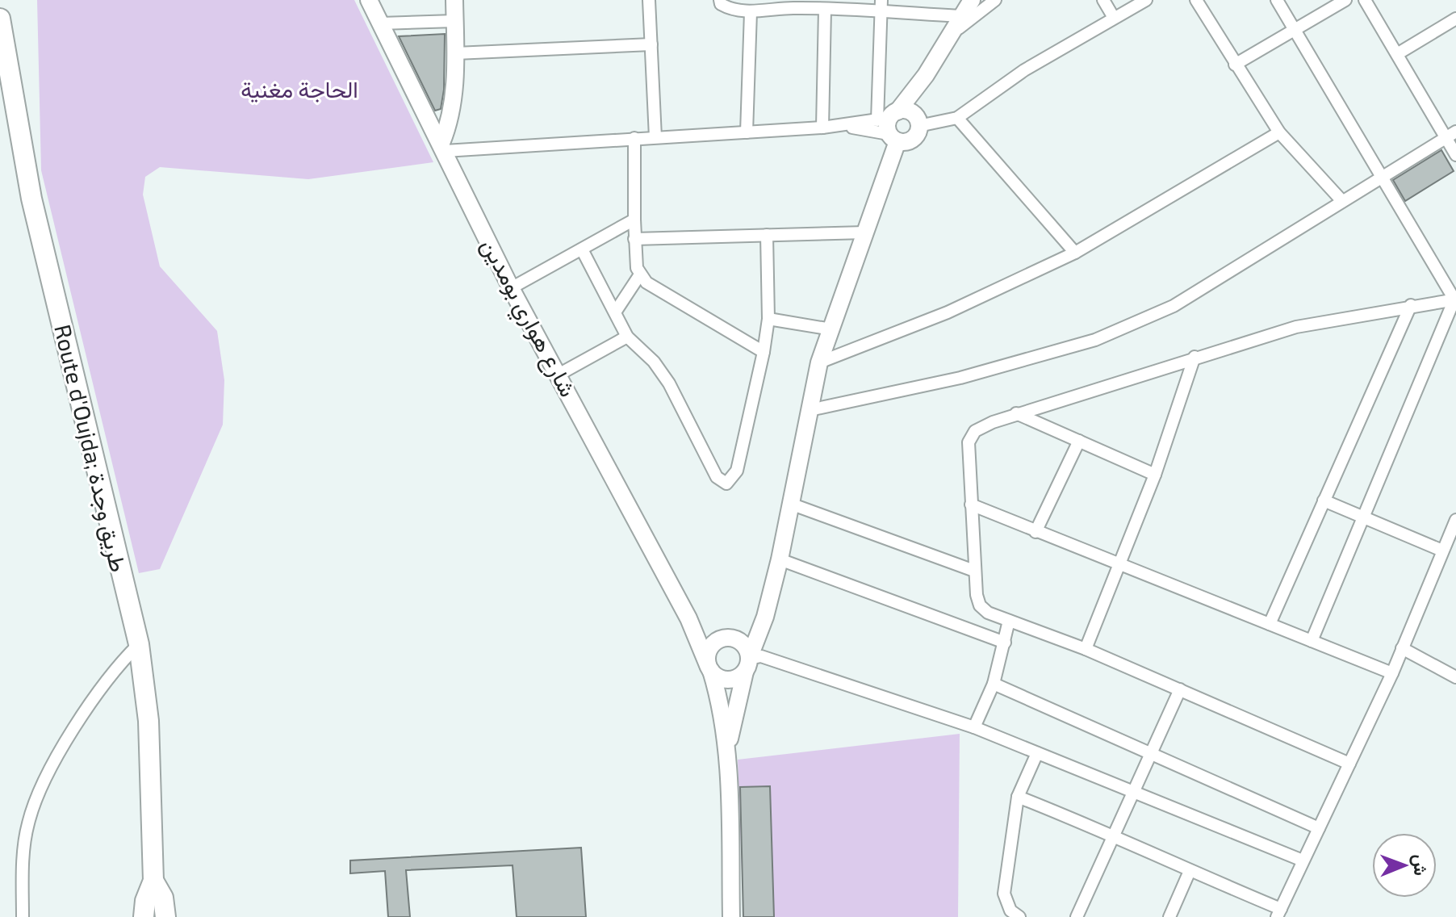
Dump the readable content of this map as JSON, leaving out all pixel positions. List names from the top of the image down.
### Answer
{
  "streets": {
    "main road": ["Route d'Oujda; طريق وجدة"],
    "street": ["شارع هواري بومدين"]
  },
  "parks": ["الحاجة مغنية"],
  "north": "right"
}
